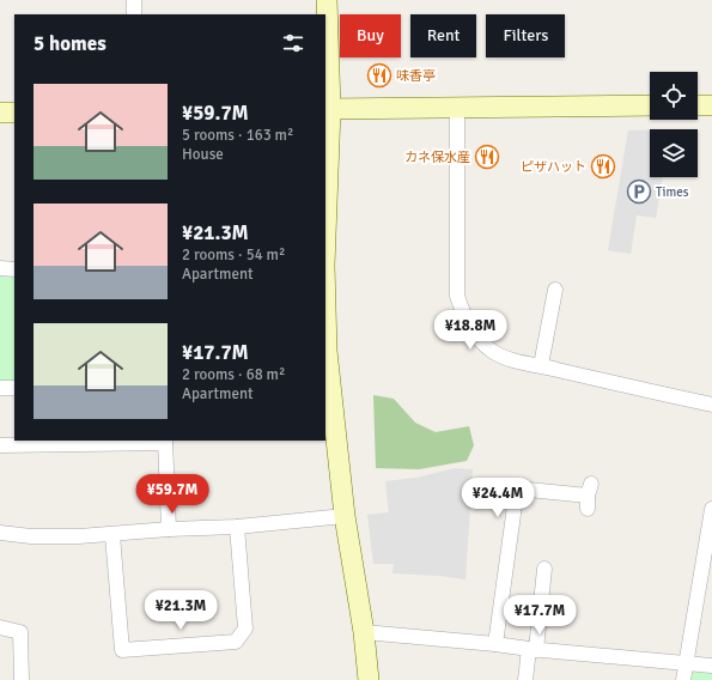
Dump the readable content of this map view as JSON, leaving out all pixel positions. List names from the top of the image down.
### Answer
{
  "places": {
    "restaurant": ["味香亭", "カネ保水産", "ピザハット"],
    "parking": ["Times"]
  },
  "page": {
    "chip": ["Buy", "Rent", "Filters"],
    "heading": "5 homes",
    "list": [
      {
        "name": "¥59.7M",
        "note": "5 rooms · 163 m² · House"
      },
      {
        "name": "¥21.3M",
        "note": "2 rooms · 54 m² · Apartment"
      },
      {
        "name": "¥17.7M",
        "note": "2 rooms · 68 m² · Apartment"
      }
    ],
    "price": [
      "¥18.8M",
      "¥59.7M",
      "¥24.4M",
      "¥21.3M",
      "¥17.7M"
    ]
  }
}
